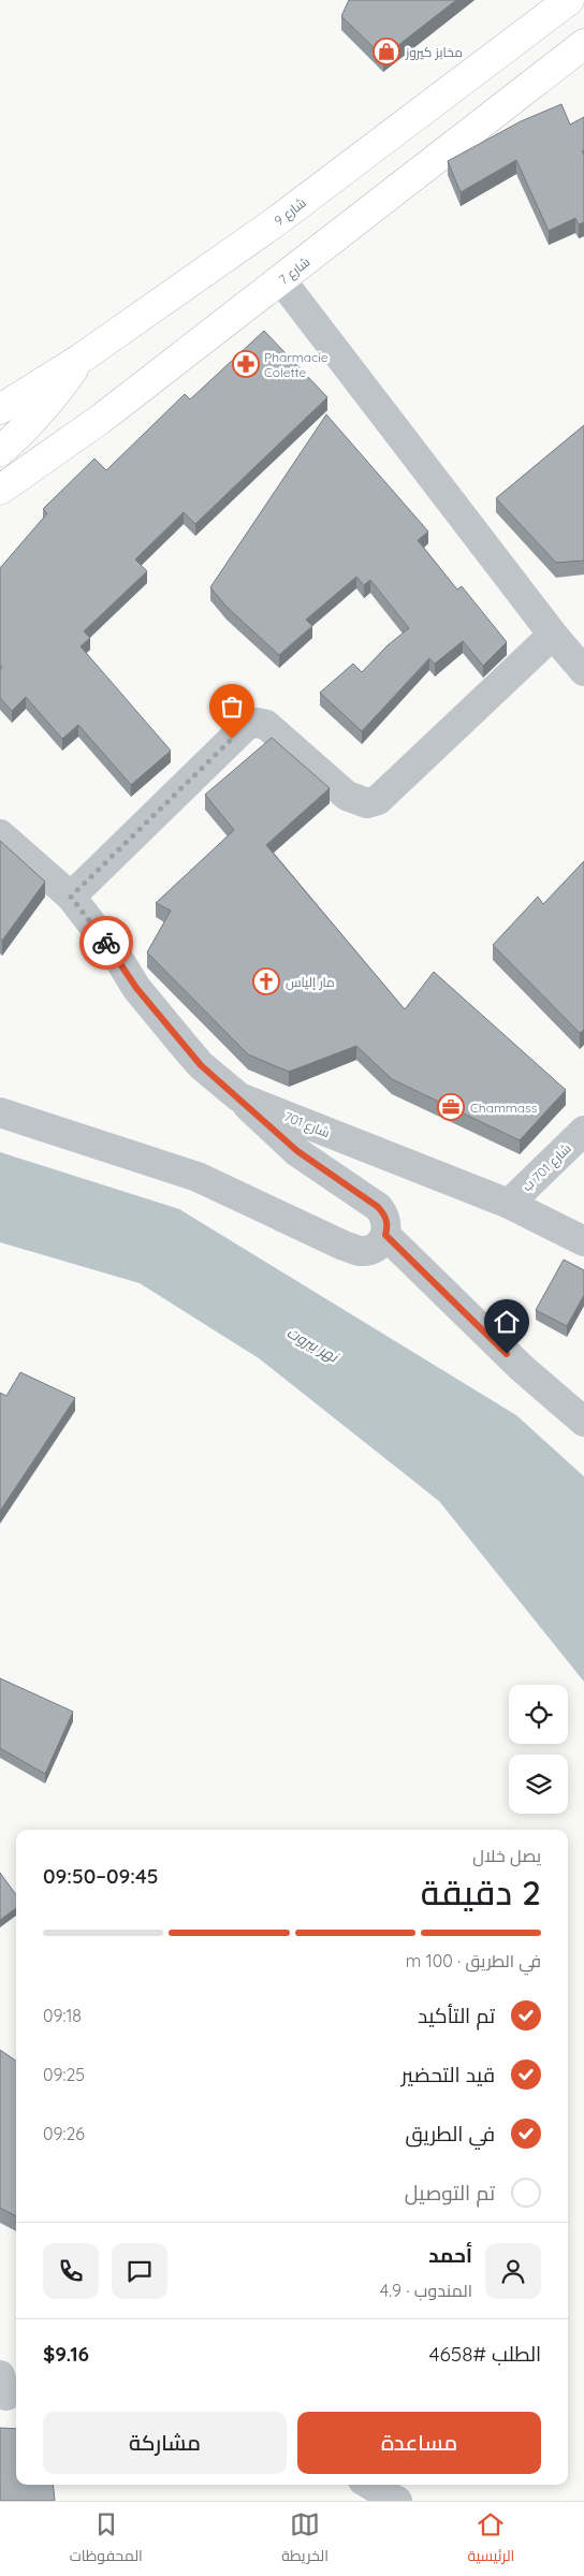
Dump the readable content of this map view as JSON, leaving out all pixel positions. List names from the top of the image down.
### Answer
{
  "streets": {
    "main road": ["شارع 9", "شارع 7"],
    "street": ["شارع 701", "شارع 701 ب"]
  },
  "crossings": [
    ["شارع 701", "شارع 701 ب"]
  ],
  "water": ["نهر بيروت"],
  "places": {
    "shop": ["مخابز كيروز"],
    "pharmacy": ["Pharmacie Colette"],
    "church": ["مار إلياس"],
    "office": ["Chammass"]
  },
  "page": {
    "heading": ["2 دقيقة", "يصل خلال", "09:45–09:50"],
    "panel": [
      "أحمد",
      "المندوب · 4.9",
      "الطلب #4658",
      "$9.16"
    ],
    "bar": "في الطريق · 100 m",
    "list": [
      ["تم التأكيد", "09:18"],
      ["قيد التحضير", "09:25"],
      ["في الطريق", "09:26"],
      "تم التوصيل"
    ],
    "buttons": ["مساعدة", "مشاركة"],
    "tabs": ["الرئيسية", "الخريطة", "المحفوظات"]
  }
}
